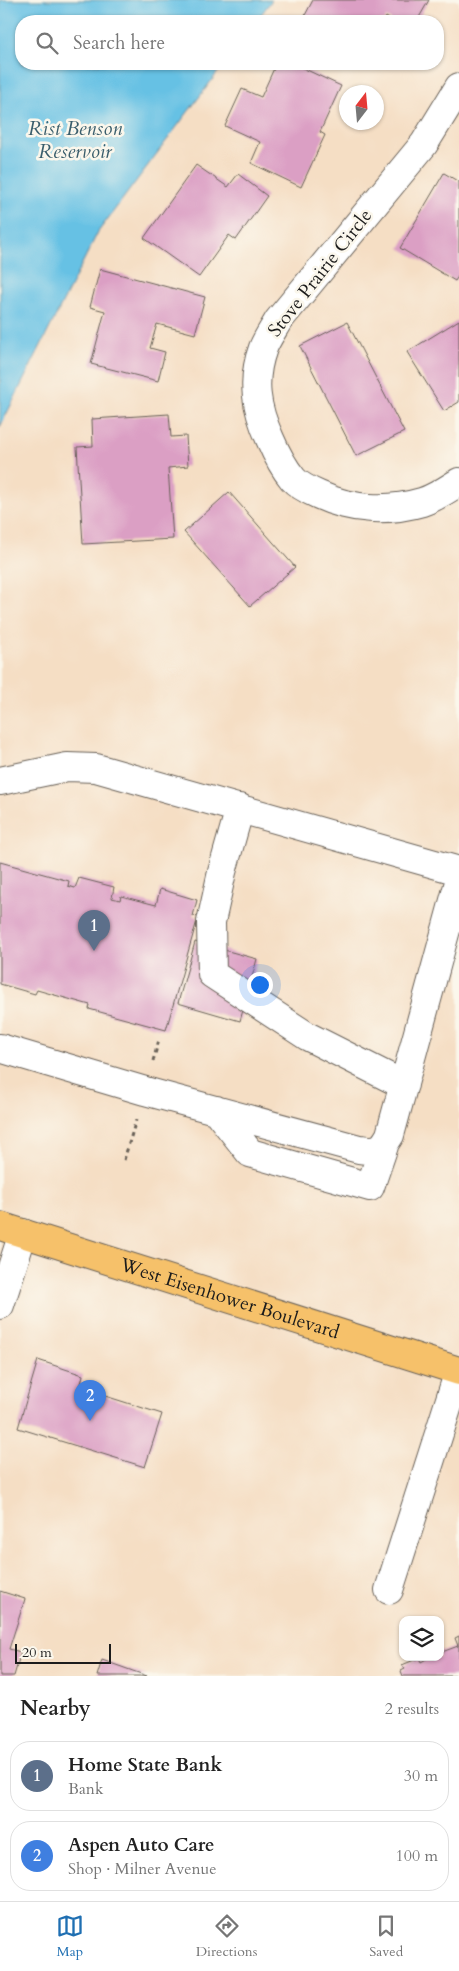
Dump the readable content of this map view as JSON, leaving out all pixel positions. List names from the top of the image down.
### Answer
{
  "streets": {
    "highway": ["West Eisenhower Boulevard"],
    "street": ["Stove Prairie Circle"]
  },
  "water": ["Rist Benson Reservoir"],
  "scale_bar": "20 m",
  "north": "top",
  "page": {
    "search": "Search here",
    "pins": ["1", "2"],
    "scale": "20 m",
    "heading": ["Nearby", "2 results"],
    "list": [
      {
        "mark": "1",
        "name": "Home State Bank",
        "note": "Bank",
        "value": "30 m"
      },
      {
        "mark": "2",
        "name": "Aspen Auto Care",
        "note": "Shop · Milner Avenue",
        "value": "100 m"
      }
    ],
    "nav": ["Map", "Directions", "Saved"]
  }
}
